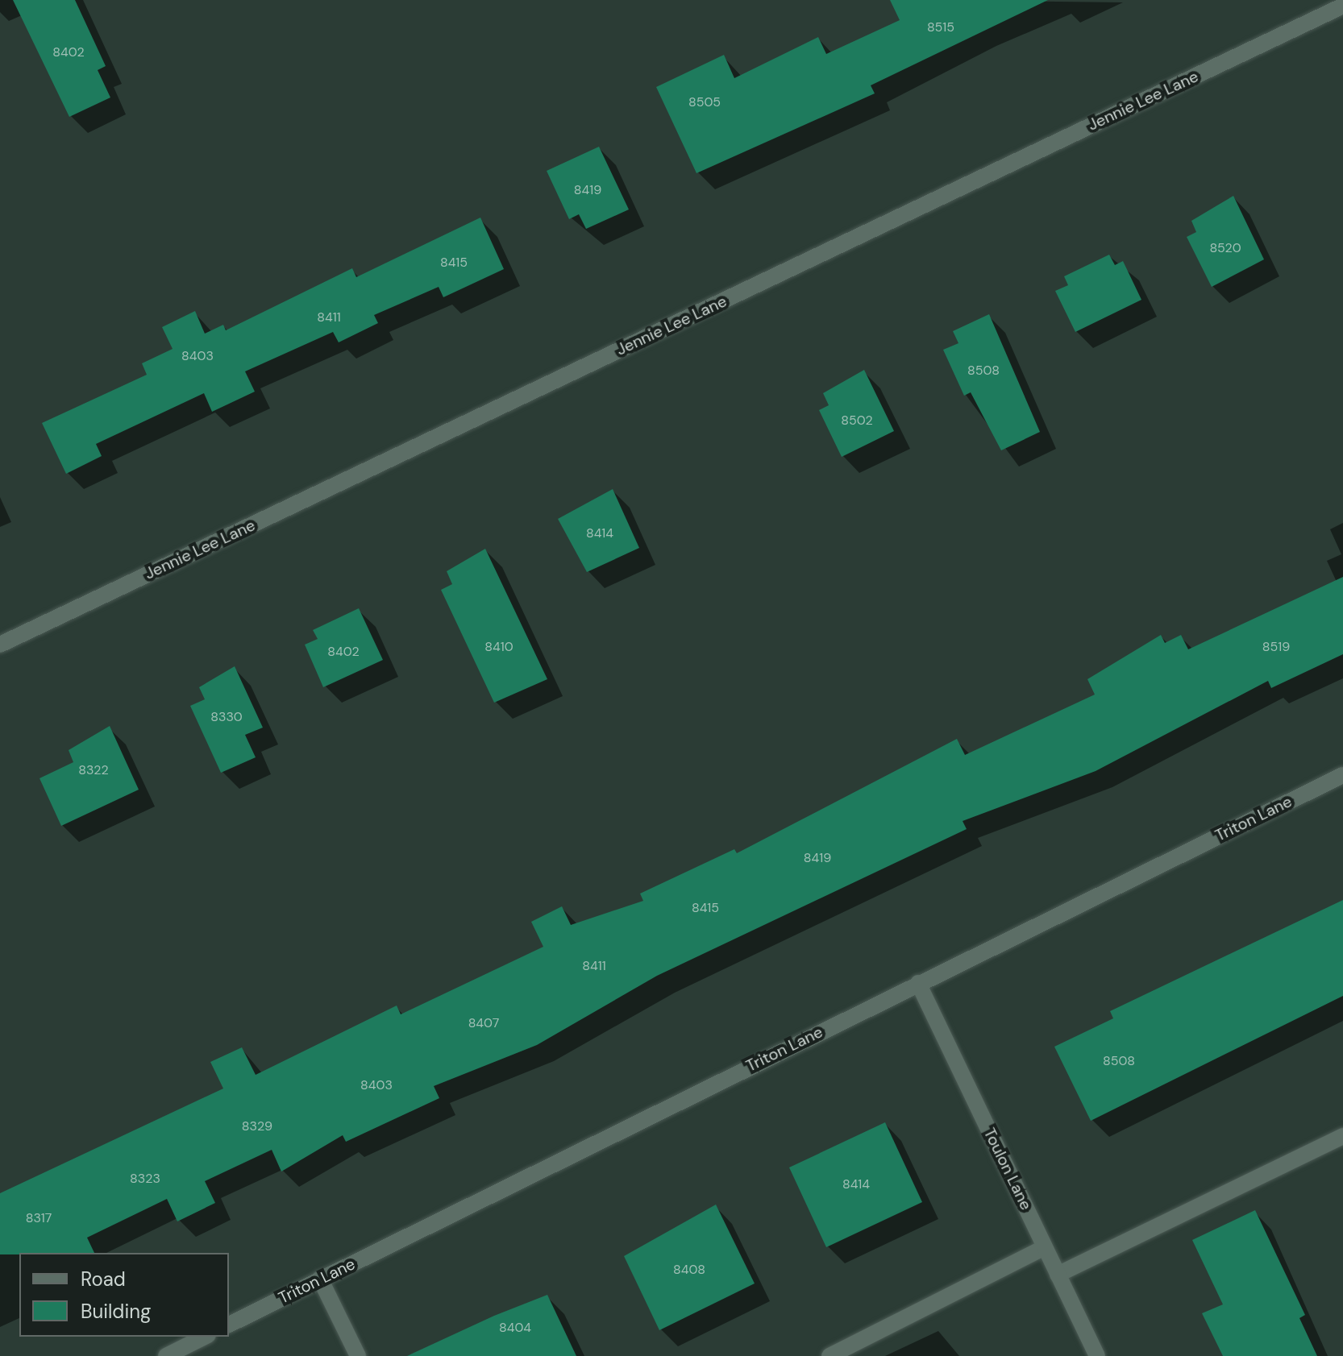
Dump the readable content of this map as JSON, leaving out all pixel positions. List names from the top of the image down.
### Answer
{
  "streets": {
    "street": ["Jennie Lee Lane", "Triton Lane", "Toulon Lane"]
  },
  "crossings": [
    ["Triton Lane", "Toulon Lane"]
  ],
  "house_numbers": [
    "8515",
    "8402",
    "8505",
    "8419",
    "8520",
    "8415",
    "8411",
    "8403",
    "8508",
    "8502",
    "8414",
    "8410",
    "8519",
    "8402",
    "8330",
    "8322",
    "8419",
    "8415",
    "8411",
    "8407",
    "8508",
    "8403",
    "8329",
    "8323",
    "8414",
    "8317",
    "8408",
    "8404"
  ],
  "legend": ["Road", "Building"]
}
